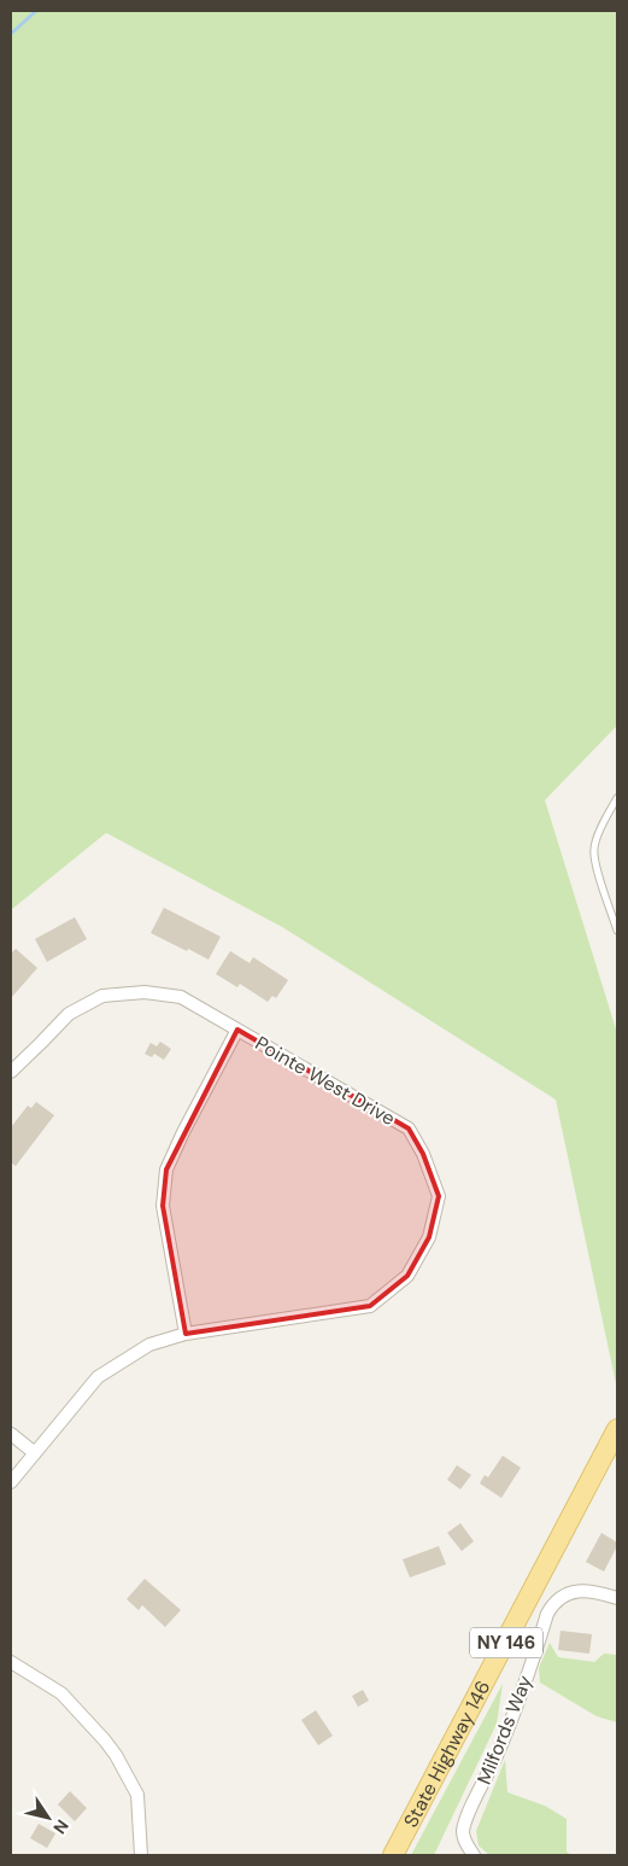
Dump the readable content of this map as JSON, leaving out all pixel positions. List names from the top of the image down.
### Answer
{
  "streets": {
    "main road": ["NY 146", "State Highway 146"],
    "street": ["Pointe West Drive", "Milfords Way"]
  },
  "north": "bottom right"
}
